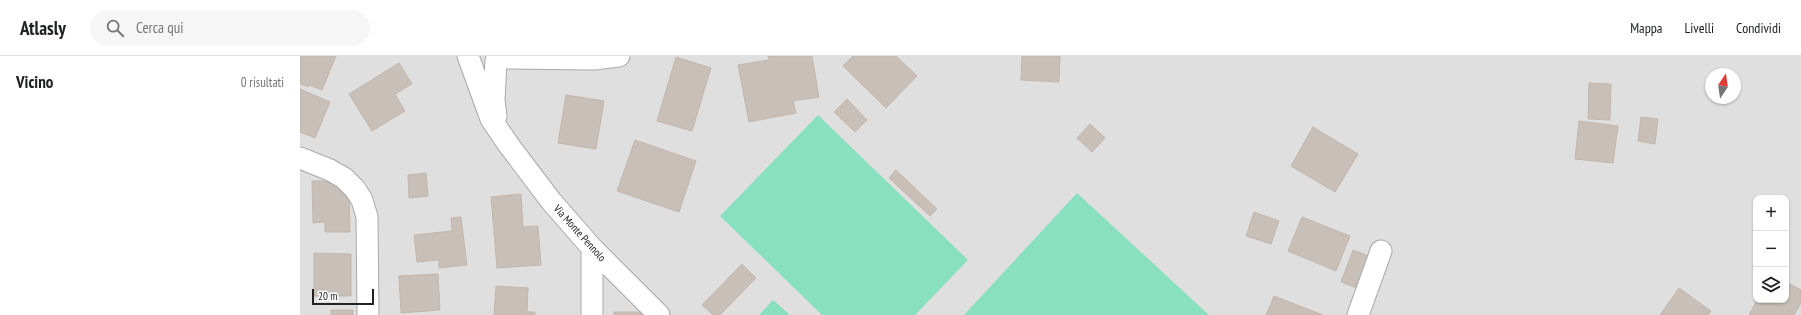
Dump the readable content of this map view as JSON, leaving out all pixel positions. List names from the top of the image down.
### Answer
{
  "streets": {
    "street": ["Via Monte Pennolo"]
  },
  "scale_bar": "20 m",
  "north": "top",
  "page": {
    "header": "Atlasly",
    "search": "Cerca qui",
    "nav": ["Mappa", "Livelli", "Condividi"],
    "heading": ["Vicino", "0 risultati"],
    "map_buttons": ["+", "−"],
    "scale": "20 m"
  }
}
